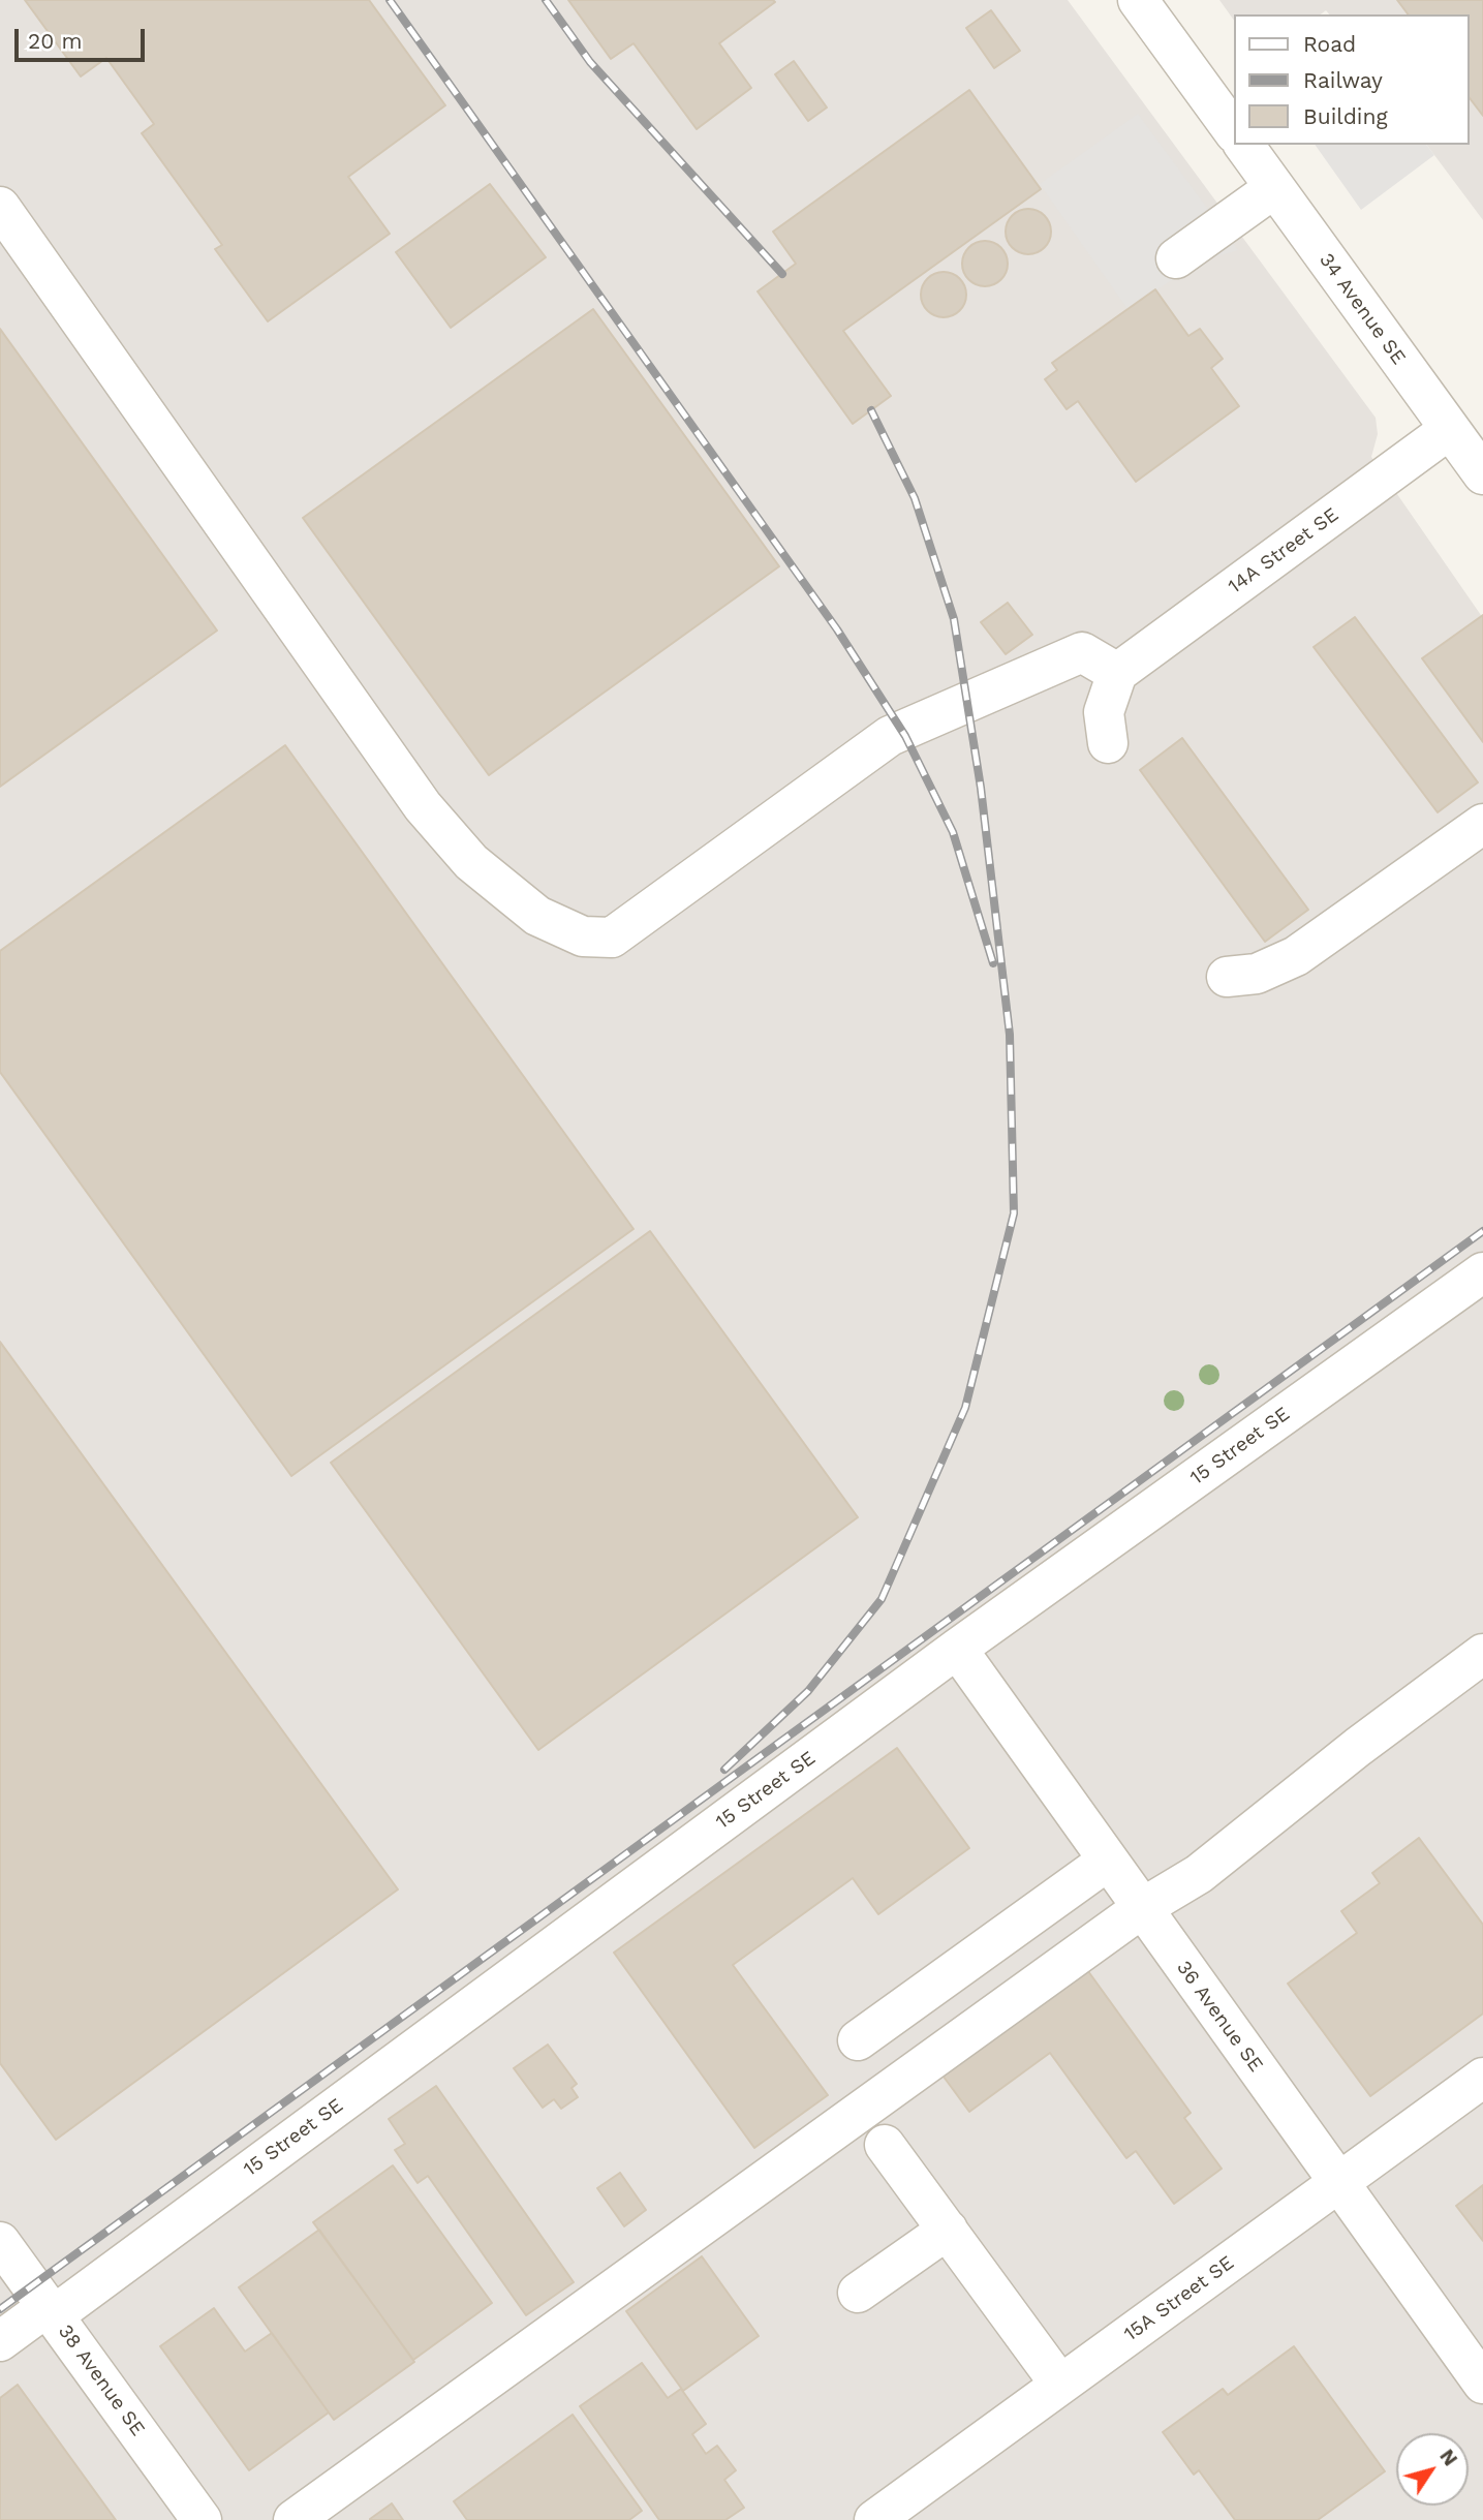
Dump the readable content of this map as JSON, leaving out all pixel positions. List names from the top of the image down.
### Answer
{
  "streets": {
    "street": [
      "34 Avenue SE",
      "14A Street SE",
      "15 Street SE",
      "36 Avenue SE",
      "15A Street SE",
      "38 Avenue SE"
    ]
  },
  "crossings": [
    ["34 Avenue SE", "14A Street SE"],
    ["15 Street SE", "36 Avenue SE"],
    ["15 Street SE", "38 Avenue SE"],
    ["36 Avenue SE", "15A Street SE"]
  ],
  "legend": ["Road", "Railway", "Building"],
  "scale_bar": "20 m",
  "north": "top right"
}
